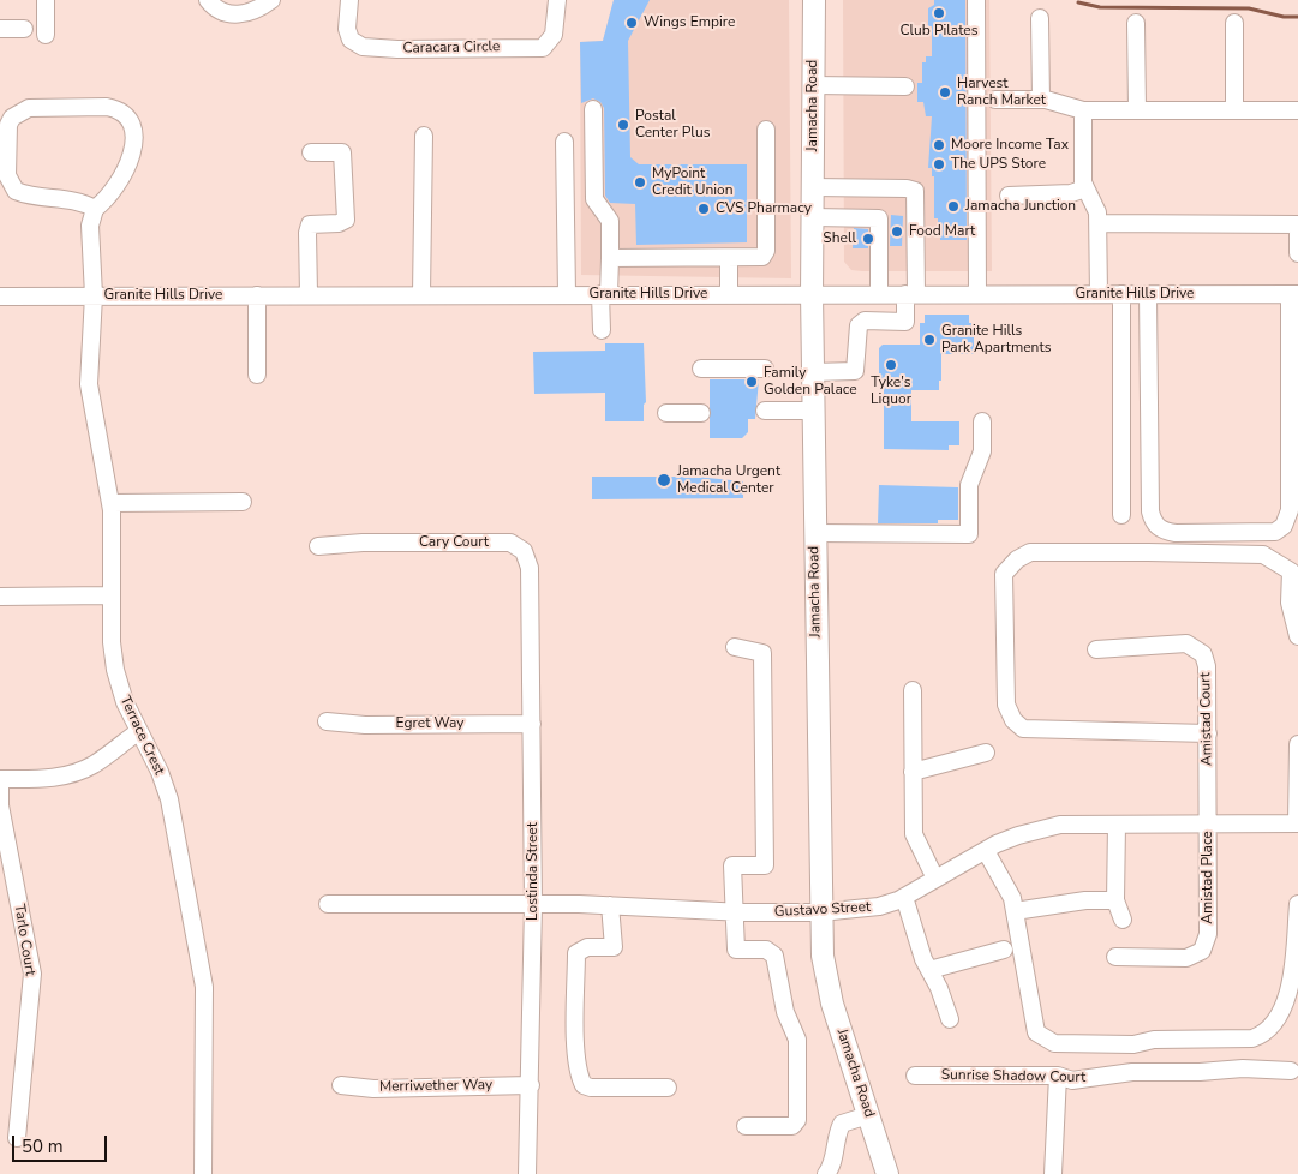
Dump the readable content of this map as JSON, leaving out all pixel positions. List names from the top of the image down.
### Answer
{
  "streets": {
    "main road": ["Jamacha Road"],
    "street": [
      "Caracara Circle",
      "Granite Hills Drive",
      "Cary Court",
      "Amistad Court",
      "Egret Way",
      "Terrace Crest",
      "Lostinda Street",
      "Amistad Place",
      "Gustavo Street",
      "Tarlo Court",
      "Sunrise Shadow Court",
      "Merriwether Way"
    ]
  },
  "crossings": [
    ["Jamacha Road", "Granite Hills Drive"],
    ["Jamacha Road", "Gustavo Street"],
    ["Granite Hills Drive", "Terrace Crest"],
    ["Cary Court", "Lostinda Street"],
    ["Amistad Court", "Amistad Place"],
    ["Amistad Court", "Gustavo Street"],
    ["Egret Way", "Lostinda Street"],
    ["Lostinda Street", "Gustavo Street"],
    ["Lostinda Street", "Merriwether Way"],
    ["Amistad Place", "Gustavo Street"]
  ],
  "places": [
    "Club Pilates",
    "Wings Empire",
    "Harvest Ranch Market",
    "Postal Center Plus",
    "Moore Income Tax",
    "The UPS Store",
    "MyPoint Credit Union",
    "Jamacha Junction",
    "CVS Pharmacy",
    "Food Mart",
    "Shell",
    "Granite Hills Park Apartments",
    "Tyke's Liquor",
    "Family Golden Palace",
    "Jamacha Urgent Medical Center"
  ],
  "scale_bar": "50 m"
}
